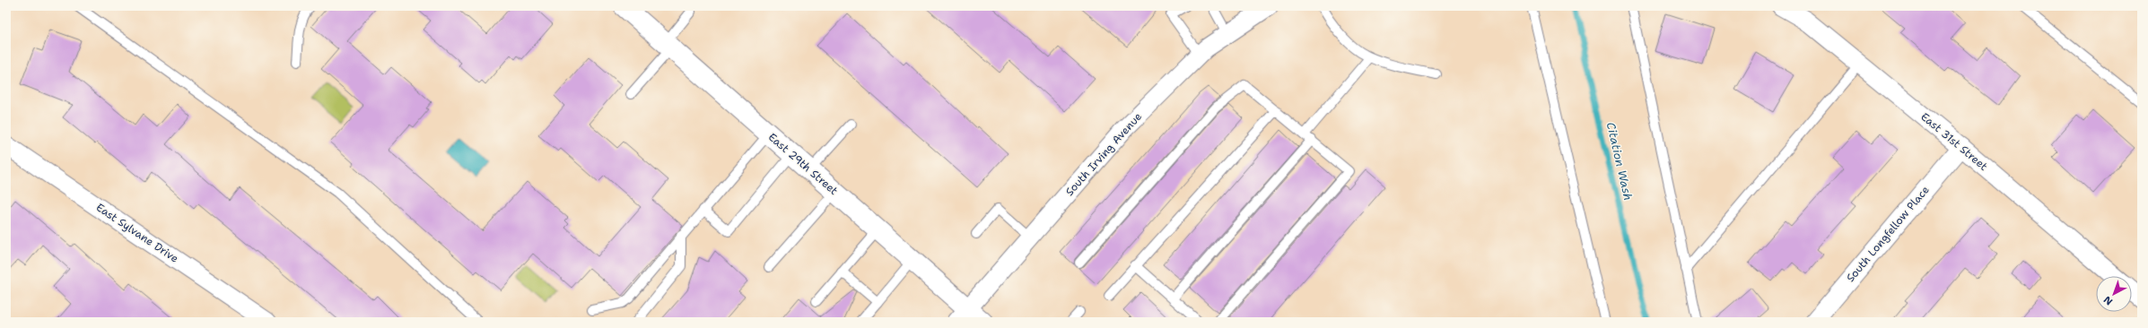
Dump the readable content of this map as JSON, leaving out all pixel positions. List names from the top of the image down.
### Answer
{
  "streets": {
    "street": [
      "East 31st Street",
      "South Irving Avenue",
      "East 29th Street",
      "East Sylvane Drive",
      "South Longfellow Place"
    ]
  },
  "crossings": [
    ["East 31st Street", "South Longfellow Place"],
    ["South Irving Avenue", "East 29th Street"]
  ],
  "water": ["Citation Wash"],
  "north": "bottom left"
}
